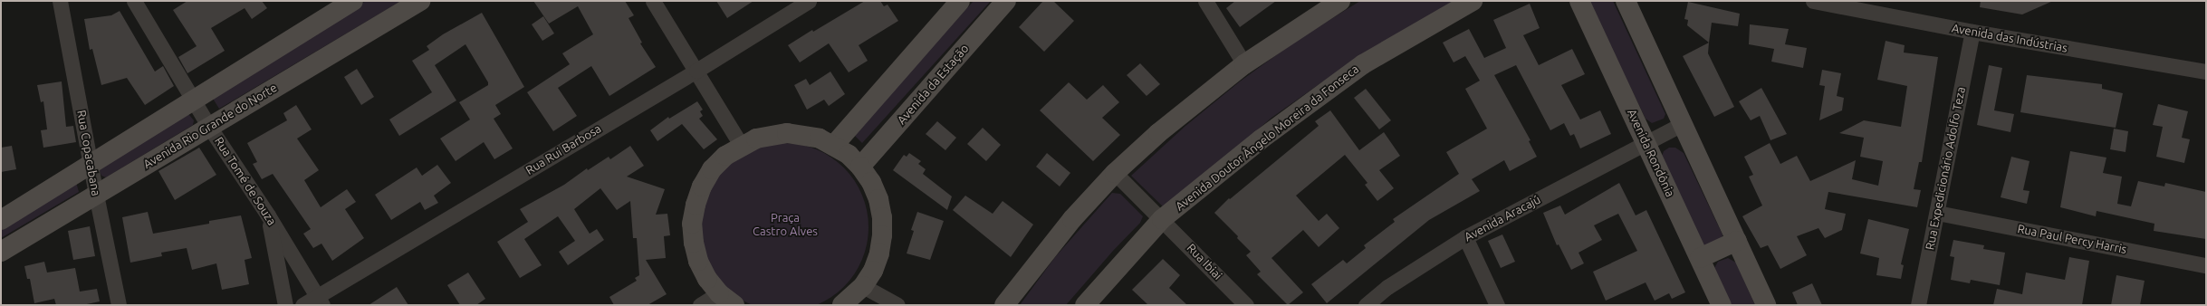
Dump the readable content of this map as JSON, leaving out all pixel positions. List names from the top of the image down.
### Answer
{
  "streets": {
    "street": [
      "Avenida das Indústrias",
      "Avenida da Estação",
      "Avenida Rio Grande do Norte",
      "Avenida Doutor Ângelo Moreira da Fonseca",
      "Rua Rui Barbosa",
      "Rua Copacabana",
      "Avenida Rondônia",
      "Rua Expedicionário Adolfo Teza",
      "Rua Tomé de Souza",
      "Avenida Aracajú",
      "Rua Paul Percy Harris",
      "Rua Ibiai"
    ]
  },
  "crossings": [
    ["Avenida das Indústrias", "Rua Expedicionário Adolfo Teza"],
    ["Avenida Rio Grande do Norte", "Rua Copacabana"],
    ["Avenida Rio Grande do Norte", "Rua Tomé de Souza"],
    ["Avenida Doutor Ângelo Moreira da Fonseca", "Rua Ibiai"],
    ["Rua Rui Barbosa", "Rua Tomé de Souza"],
    ["Avenida Rondônia", "Avenida Aracajú"],
    ["Rua Expedicionário Adolfo Teza", "Rua Paul Percy Harris"]
  ],
  "parks": ["Praça Castro Alves"]
}
